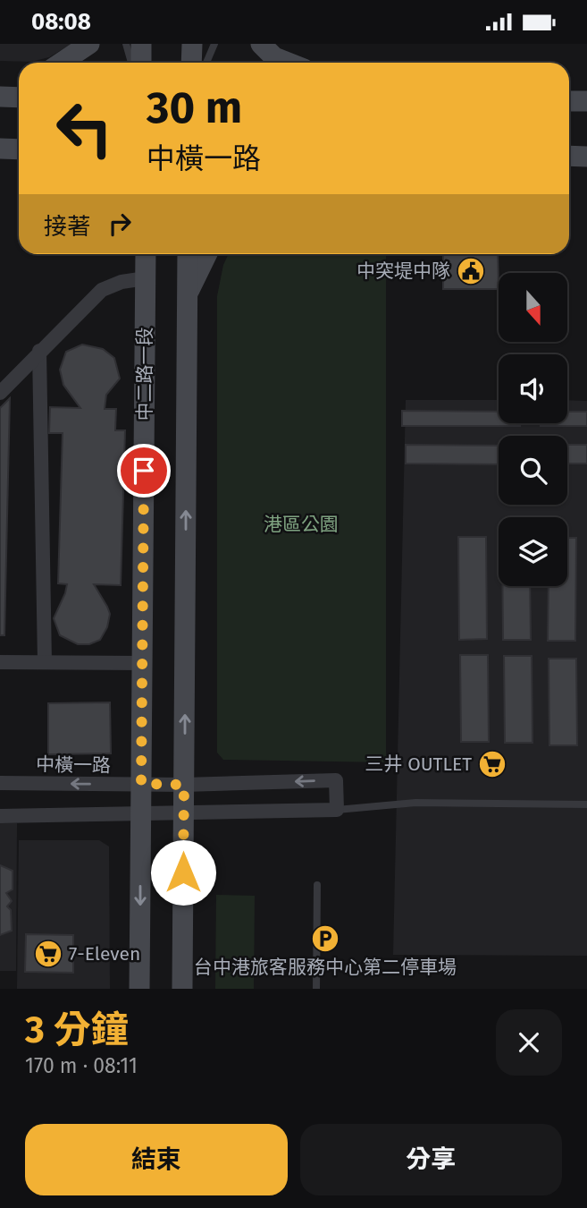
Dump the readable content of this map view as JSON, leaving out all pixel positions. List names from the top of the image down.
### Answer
{
  "streets": {
    "street": ["中二路一段", "中橫一路"]
  },
  "crossings": [
    ["中二路一段", "中橫一路"]
  ],
  "parks": ["港區公園"],
  "places": {
    "public building": ["中突堤中隊"],
    "supermarket": ["三井 OUTLET", "7-Eleven"],
    "parking": ["台中港旅客服務中心第二停車場"]
  },
  "north": "bottom",
  "page": {
    "status": "08:08",
    "turn": ["30 m", "中橫一路"],
    "then": "接著",
    "heading": ["3 分鐘", "170 m · 08:11"],
    "buttons": ["結束", "分享"]
  }
}
